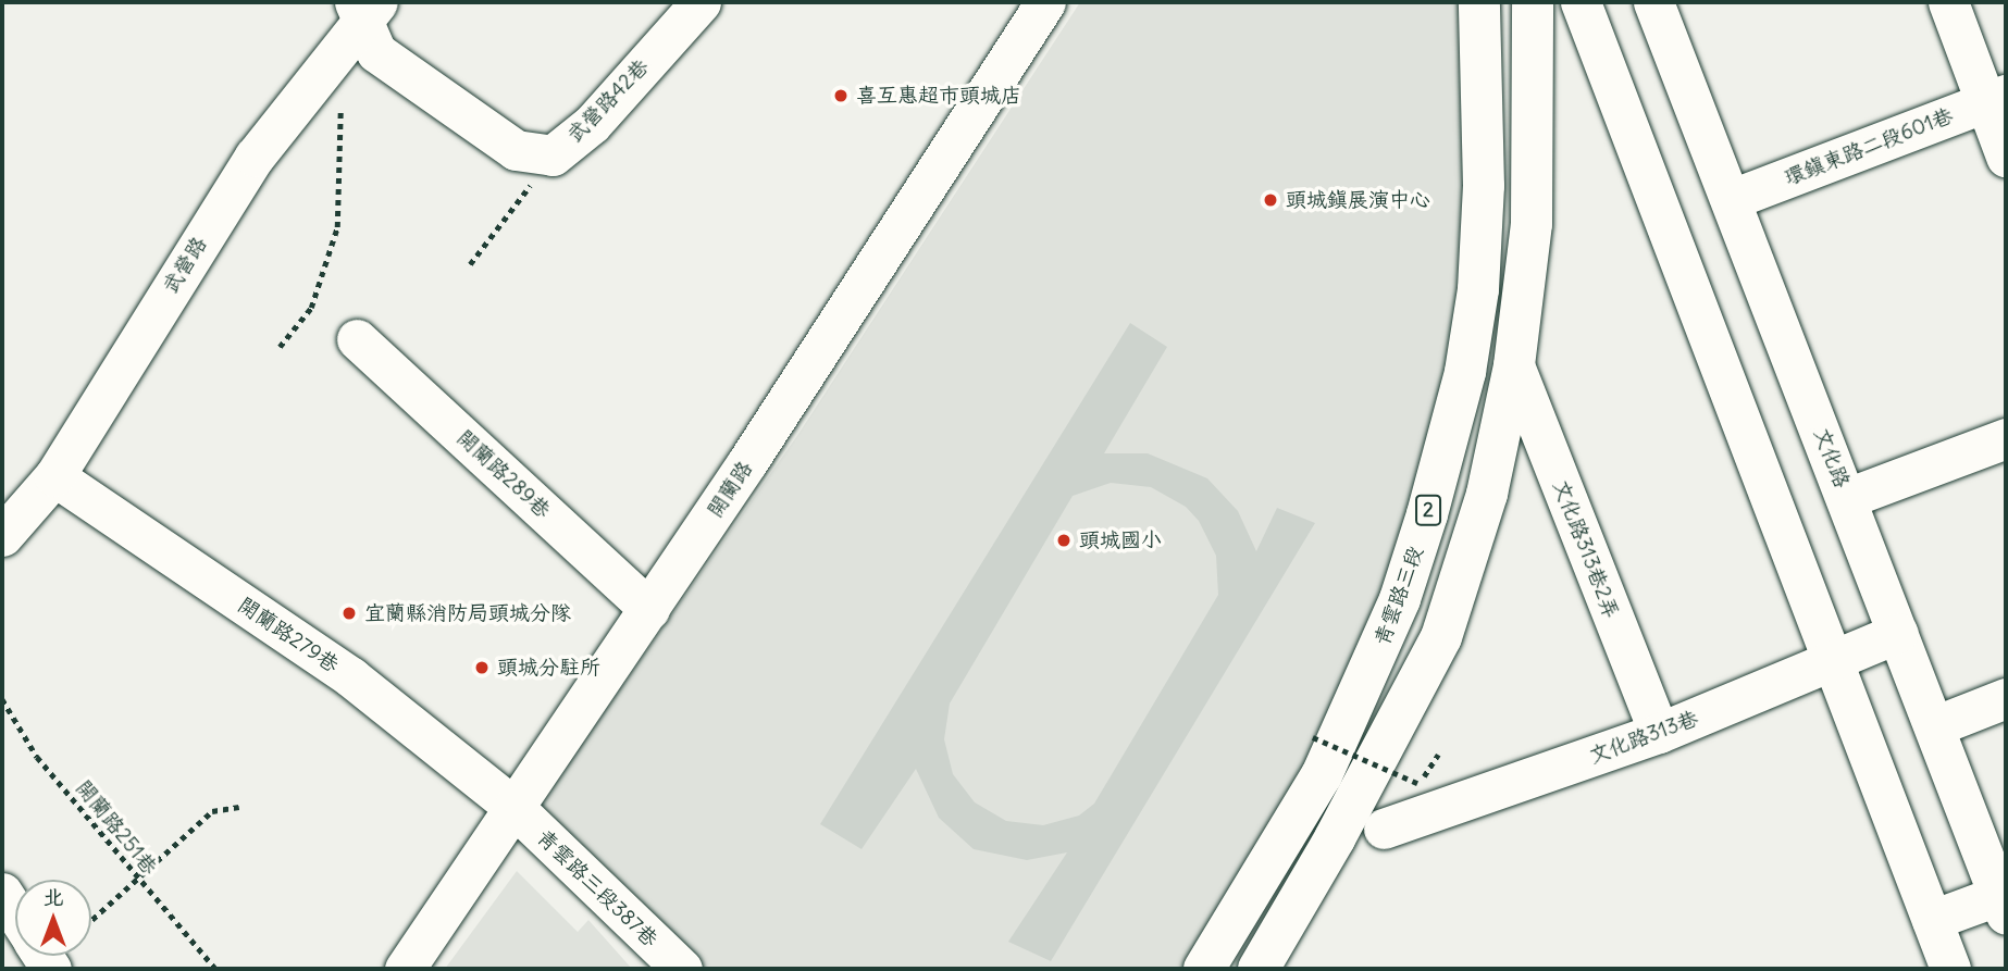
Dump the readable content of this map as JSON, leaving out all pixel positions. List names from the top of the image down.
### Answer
{
  "streets": {
    "main road": ["2", "青雲路三段"],
    "street": [
      "武營路42巷",
      "環鎮東路二段601巷",
      "武營路",
      "文化路",
      "開蘭路289巷",
      "開蘭路",
      "文化路313巷2弄",
      "開蘭路279巷",
      "文化路313巷",
      "青雲路三段387巷"
    ],
    "path": ["開蘭路251巷"]
  },
  "crossings": [
    ["武營路42巷", "武營路"],
    ["環鎮東路二段601巷", "文化路"],
    ["武營路", "開蘭路279巷"],
    ["文化路", "文化路313巷"],
    ["開蘭路289巷", "開蘭路"],
    ["開蘭路", "開蘭路279巷"],
    ["開蘭路", "青雲路三段387巷"],
    ["文化路313巷2弄", "文化路313巷"],
    ["開蘭路279巷", "青雲路三段387巷"]
  ],
  "places": [
    "喜互惠超市頭城店",
    "頭城鎮展演中心",
    "頭城國小",
    "宜蘭縣消防局頭城分隊",
    "頭城分駐所"
  ],
  "north": "top"
}
